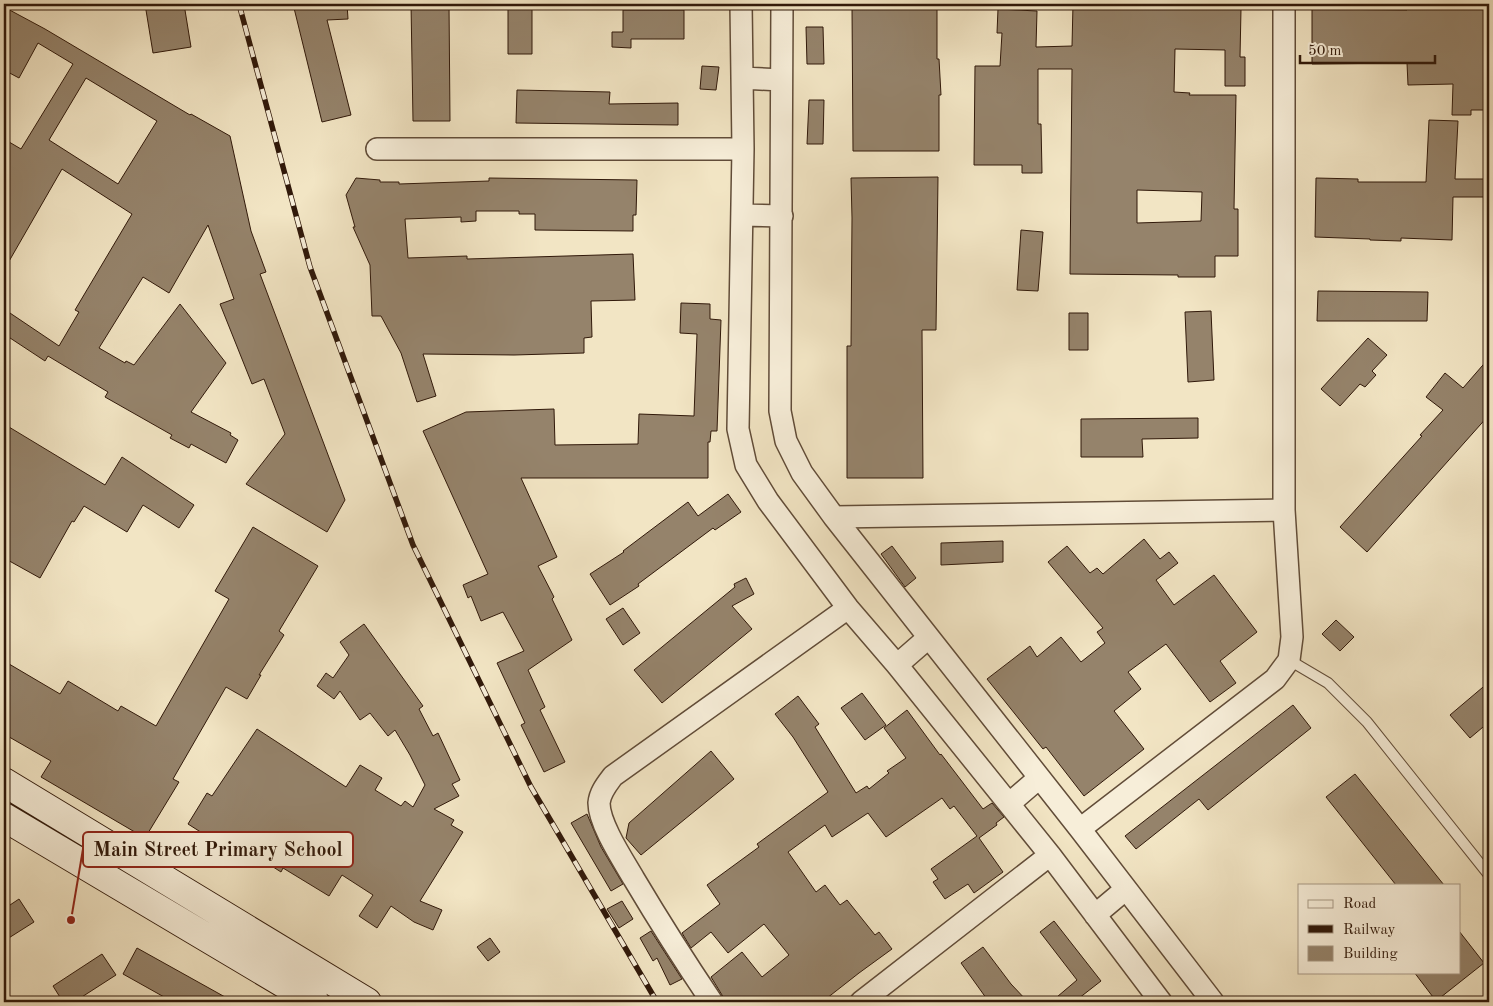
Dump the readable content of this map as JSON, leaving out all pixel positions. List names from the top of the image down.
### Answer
{
  "places": ["Main Street Primary School"],
  "legend": ["Road", "Railway", "Building"],
  "scale_bar": "50 m"
}
